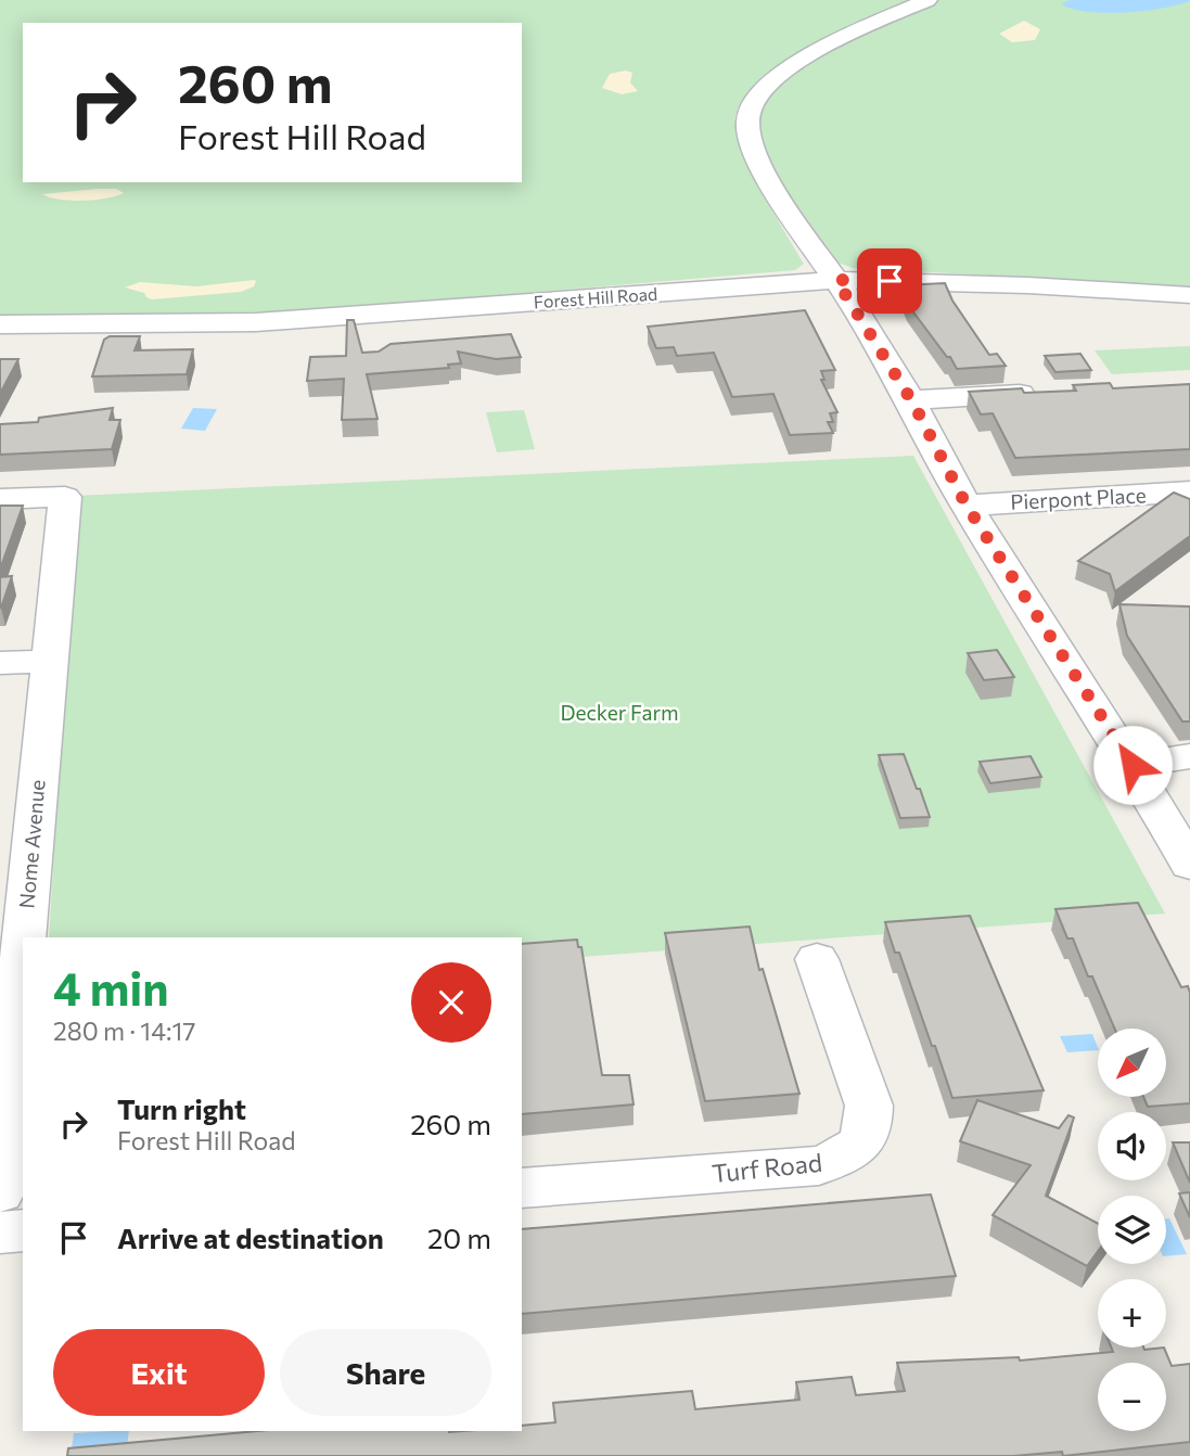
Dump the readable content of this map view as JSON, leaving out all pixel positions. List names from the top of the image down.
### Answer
{
  "streets": {
    "street": [
      "Forest Hill Road",
      "Pierpont Place",
      "Nome Avenue",
      "Turf Road"
    ]
  },
  "parks": ["Decker Farm"],
  "north": "bottom left",
  "page": {
    "turn": ["260 m", "Forest Hill Road"],
    "heading": ["4 min", "280 m · 14:17"],
    "map_buttons": ["+", "−"],
    "list": [
      {
        "name": "Turn right",
        "note": "Forest Hill Road",
        "value": "260 m"
      },
      {
        "name": "Arrive at destination",
        "value": "20 m"
      }
    ],
    "buttons": ["Exit", "Share"]
  }
}
